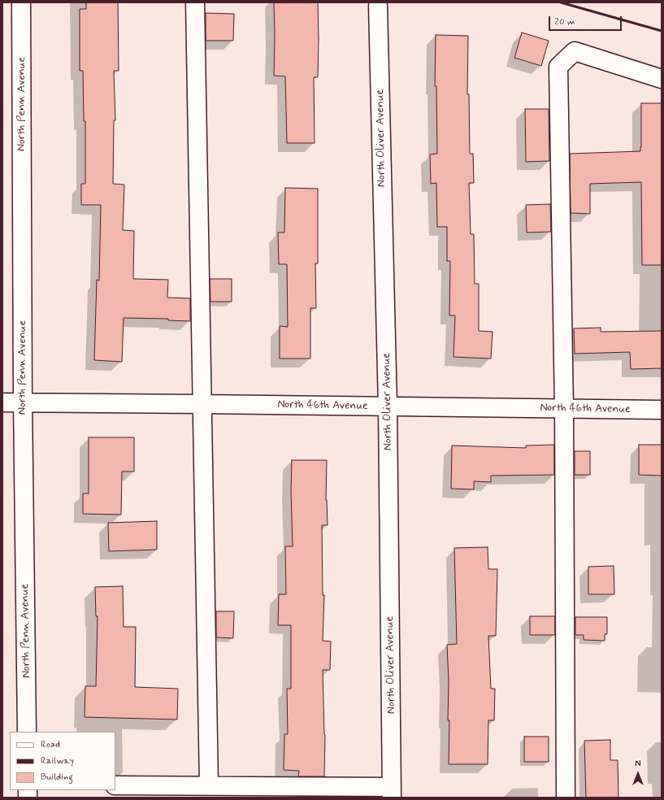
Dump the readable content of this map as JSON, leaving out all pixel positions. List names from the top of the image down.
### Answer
{
  "streets": {
    "street": ["North Penn Avenue", "North Oliver Avenue", "North 46th Avenue"]
  },
  "crossings": [
    ["North Penn Avenue", "North 46th Avenue"],
    ["North Oliver Avenue", "North 46th Avenue"]
  ],
  "legend": ["Road", "Railway", "Building"],
  "scale_bar": "20 m",
  "north": "top"
}
